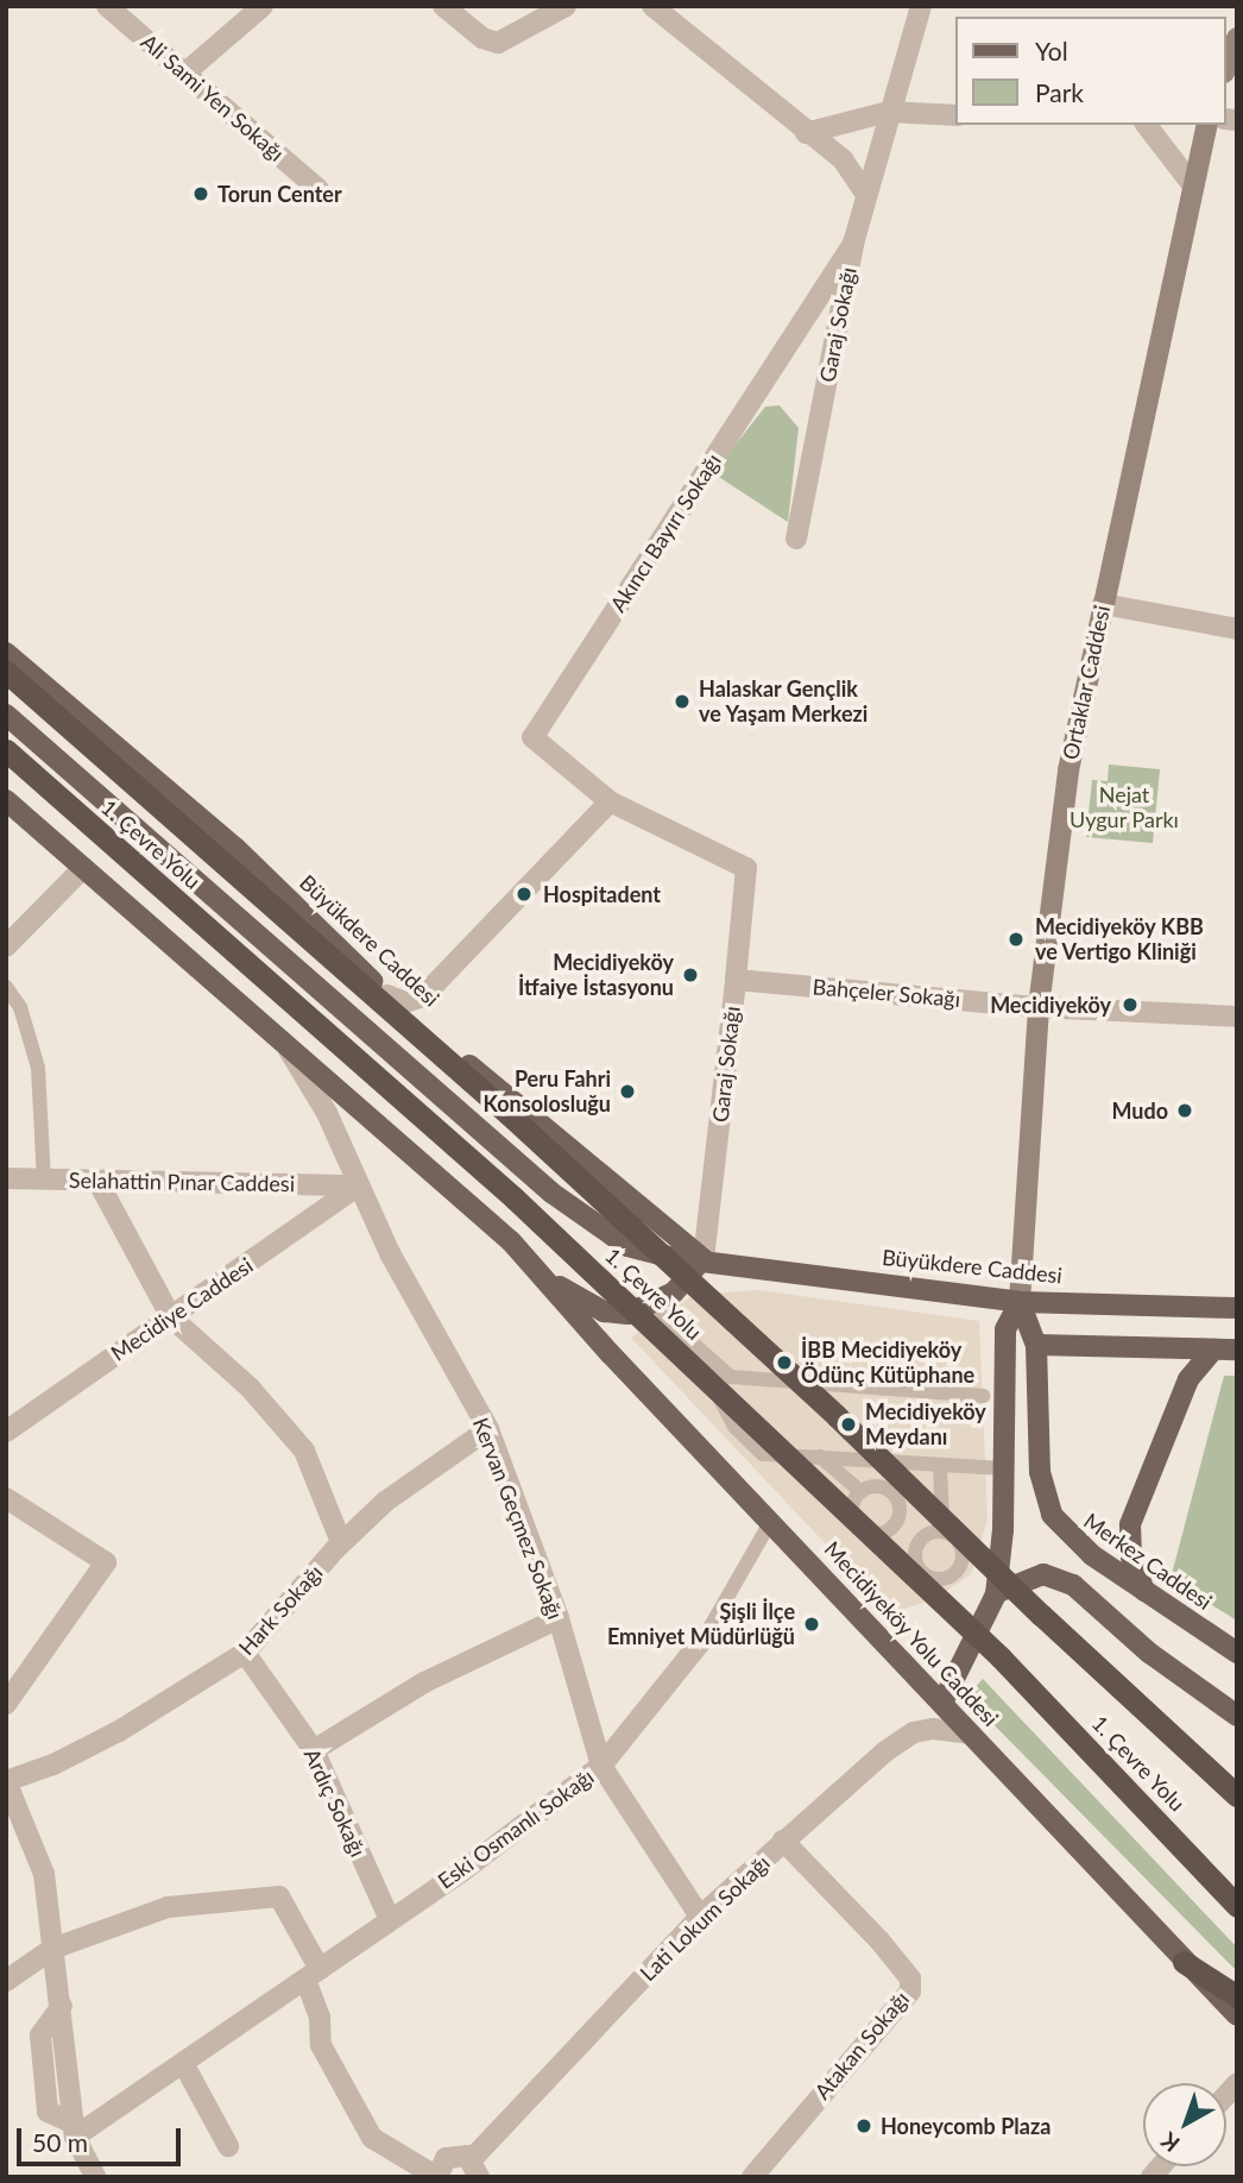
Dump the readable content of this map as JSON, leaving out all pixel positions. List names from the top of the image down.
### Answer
{
  "streets": {
    "highway": ["1. Çevre Yolu"],
    "main road": [
      "Ortaklar Caddesi",
      "Büyükdere Caddesi",
      "Merkez Caddesi",
      "Mecidiyeköy Yolu Caddesi"
    ],
    "street": [
      "Ali Sami Yen Sokağı",
      "Garaj Sokağı",
      "Akıncı Bayırı Sokağı",
      "Bahçeler Sokağı",
      "Selahattin Pınar Caddesi",
      "Mecidiye Caddesi",
      "Kervan Geçmez Sokağı",
      "Hark Sokağı",
      "Ardıç Sokağı",
      "Eski Osmanlı Sokağı",
      "Lati Lokum Sokağı",
      "Atakan Sokağı"
    ]
  },
  "crossings": [
    ["Garaj Sokağı", "Akıncı Bayırı Sokağı"],
    ["Garaj Sokağı", "Büyükdere Caddesi"],
    ["Garaj Sokağı", "Bahçeler Sokağı"],
    ["Ortaklar Caddesi", "Büyükdere Caddesi"],
    ["Ortaklar Caddesi", "Bahçeler Sokağı"],
    ["Ortaklar Caddesi", "Merkez Caddesi"],
    ["Büyükdere Caddesi", "Merkez Caddesi"],
    ["Selahattin Pınar Caddesi", "Mecidiye Caddesi"],
    ["Selahattin Pınar Caddesi", "Kervan Geçmez Sokağı"],
    ["Mecidiye Caddesi", "Kervan Geçmez Sokağı"],
    ["Kervan Geçmez Sokağı", "Hark Sokağı"],
    ["Kervan Geçmez Sokağı", "Eski Osmanlı Sokağı"],
    ["Kervan Geçmez Sokağı", "Lati Lokum Sokağı"],
    ["Hark Sokağı", "Ardıç Sokağı"],
    ["Mecidiyeköy Yolu Caddesi", "Eski Osmanlı Sokağı"],
    ["Mecidiyeköy Yolu Caddesi", "Lati Lokum Sokağı"],
    ["Ardıç Sokağı", "Eski Osmanlı Sokağı"],
    ["Lati Lokum Sokağı", "Atakan Sokağı"]
  ],
  "parks": ["Nejat Uygur Parkı"],
  "places": [
    "Torun Center",
    "Halaskar Gençlik ve Yaşam Merkezi",
    "Hospitadent",
    "Mecidiyeköy KBB ve Vertigo Kliniği",
    "Mecidiyeköy İtfaiye İstasyonu",
    "Mecidiyeköy",
    "Peru Fahri Konsolosluğu",
    "Mudo",
    "İBB Mecidiyeköy Ödünç Kütüphane",
    "Mecidiyeköy Meydanı",
    "Şişli İlçe Emniyet Müdürlüğü",
    "Honeycomb Plaza"
  ],
  "legend": ["Yol", "Park"],
  "scale_bar": "50 m",
  "north": "bottom left"
}
